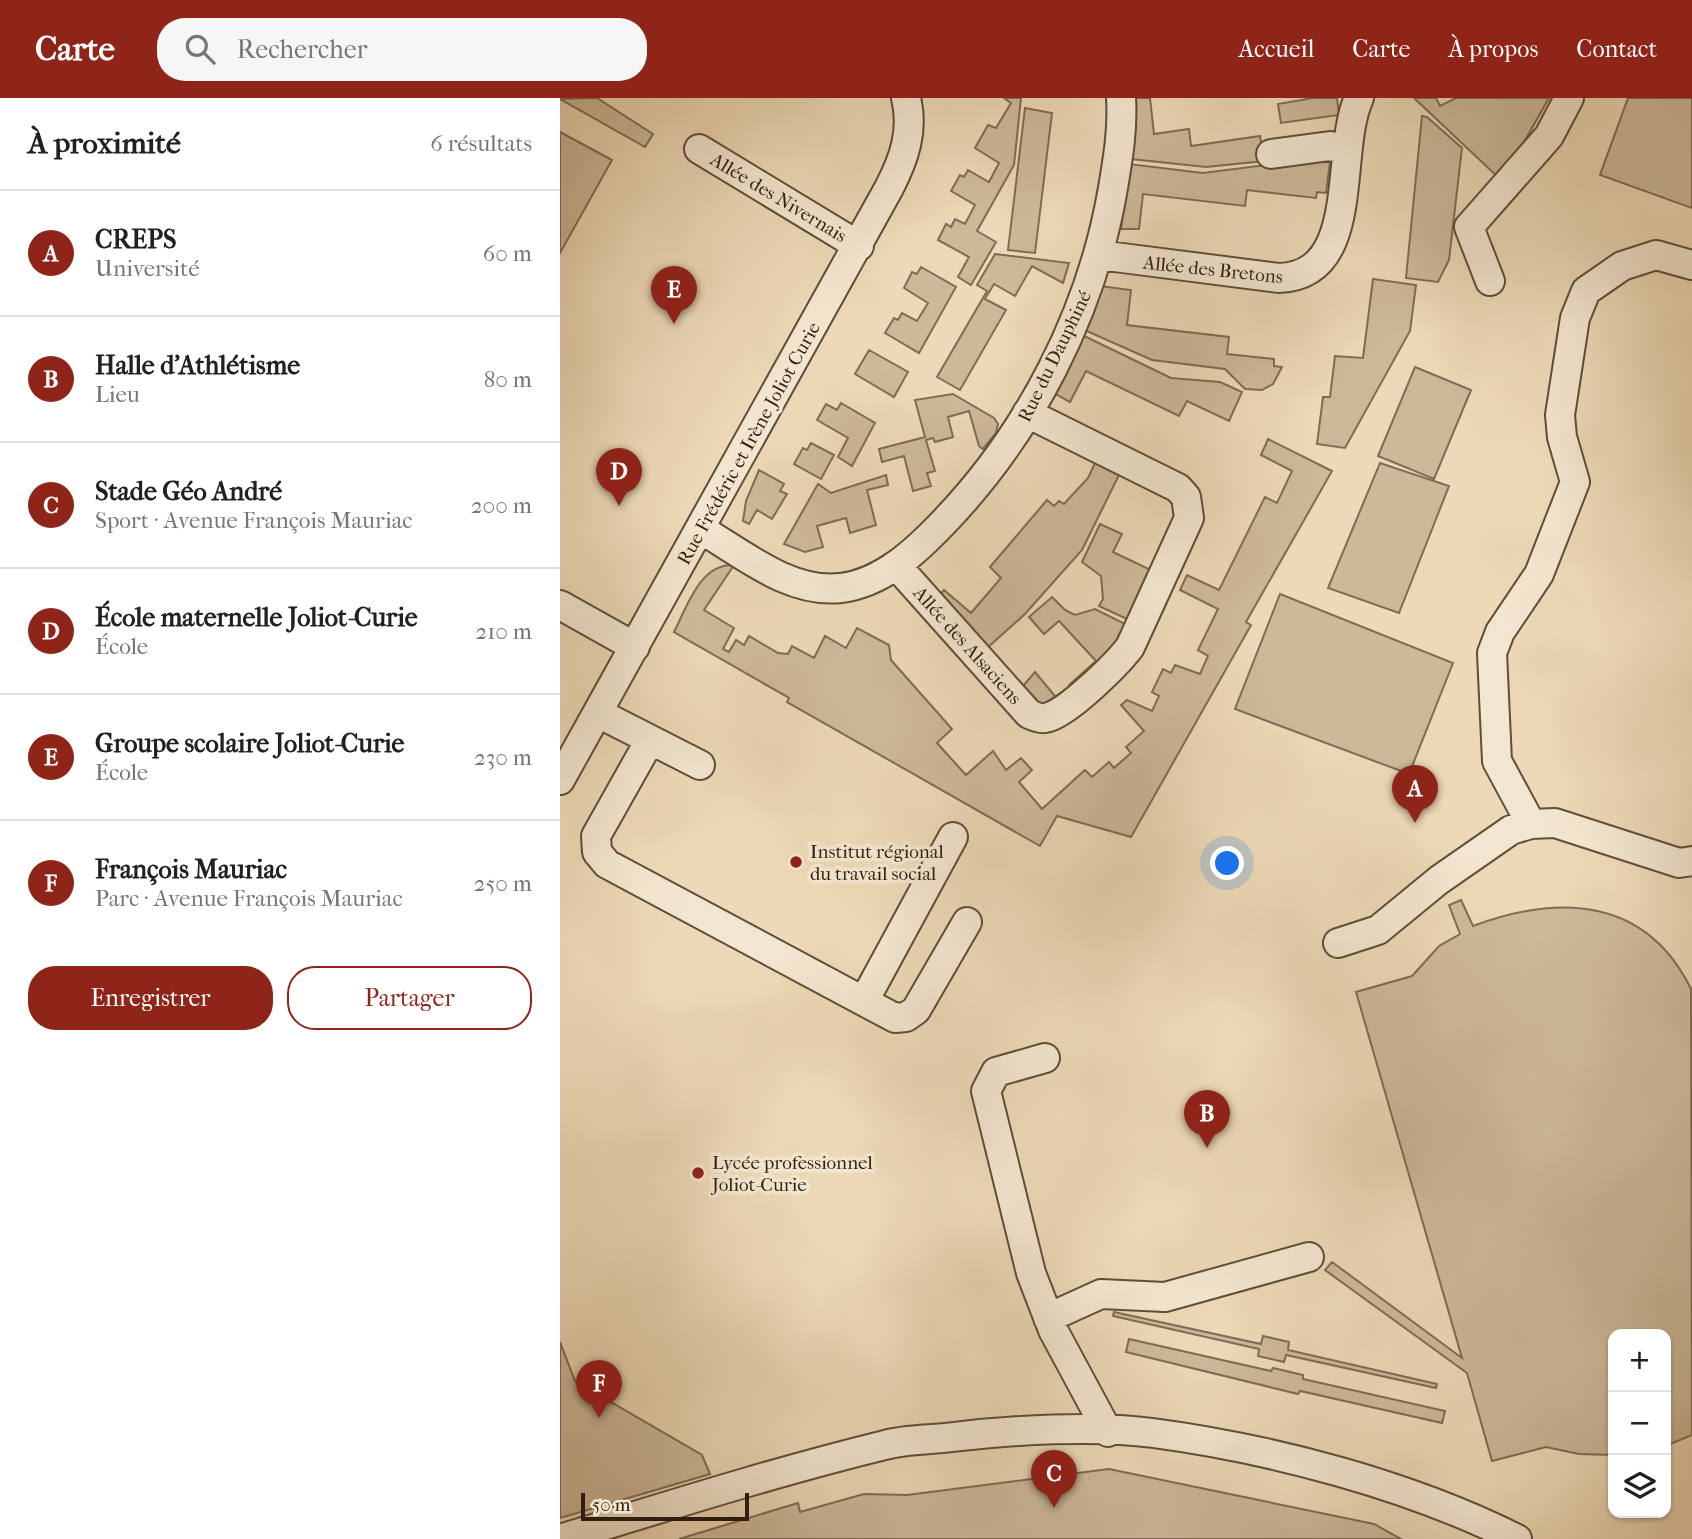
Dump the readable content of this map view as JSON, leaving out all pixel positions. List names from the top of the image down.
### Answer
{
  "streets": {
    "street": [
      "Allée des Nivernais",
      "Allée des Bretons",
      "Rue du Dauphiné",
      "Rue Frédéric et Irène Joliot Curie",
      "Allée des Alsaciens"
    ]
  },
  "crossings": [
    ["Allée des Nivernais", "Rue Frédéric et Irène Joliot Curie"],
    ["Allée des Bretons", "Rue du Dauphiné"],
    ["Rue du Dauphiné", "Rue Frédéric et Irène Joliot Curie"],
    ["Rue du Dauphiné", "Allée des Alsaciens"]
  ],
  "places": ["Institut régional du travail social", "Lycée professionnel Joliot-Curie"],
  "scale_bar": "50 m",
  "page": {
    "header": "Carte",
    "search": "Rechercher",
    "nav": [
      "Accueil",
      "Carte",
      "À propos",
      "Contact"
    ],
    "heading": ["À proximité", "6 résultats"],
    "list": [
      {
        "mark": "A",
        "name": "CREPS",
        "note": "Université",
        "value": "60 m"
      },
      {
        "mark": "B",
        "name": "Halle d'Athlétisme",
        "note": "Lieu",
        "value": "80 m"
      },
      {
        "mark": "C",
        "name": "Stade Géo André",
        "note": "Sport · Avenue François Mauriac",
        "value": "200 m"
      },
      {
        "mark": "D",
        "name": "École maternelle Joliot-Curie",
        "note": "École",
        "value": "210 m"
      },
      {
        "mark": "E",
        "name": "Groupe scolaire Joliot-Curie",
        "note": "École",
        "value": "230 m"
      },
      {
        "mark": "F",
        "name": "François Mauriac",
        "note": "Parc · Avenue François Mauriac",
        "value": "250 m"
      }
    ],
    "pins": [
      "E",
      "D",
      "A",
      "B",
      "F",
      "C"
    ],
    "buttons": ["Enregistrer", "Partager"],
    "map_buttons": ["+", "−"],
    "scale": "50 m"
  }
}
